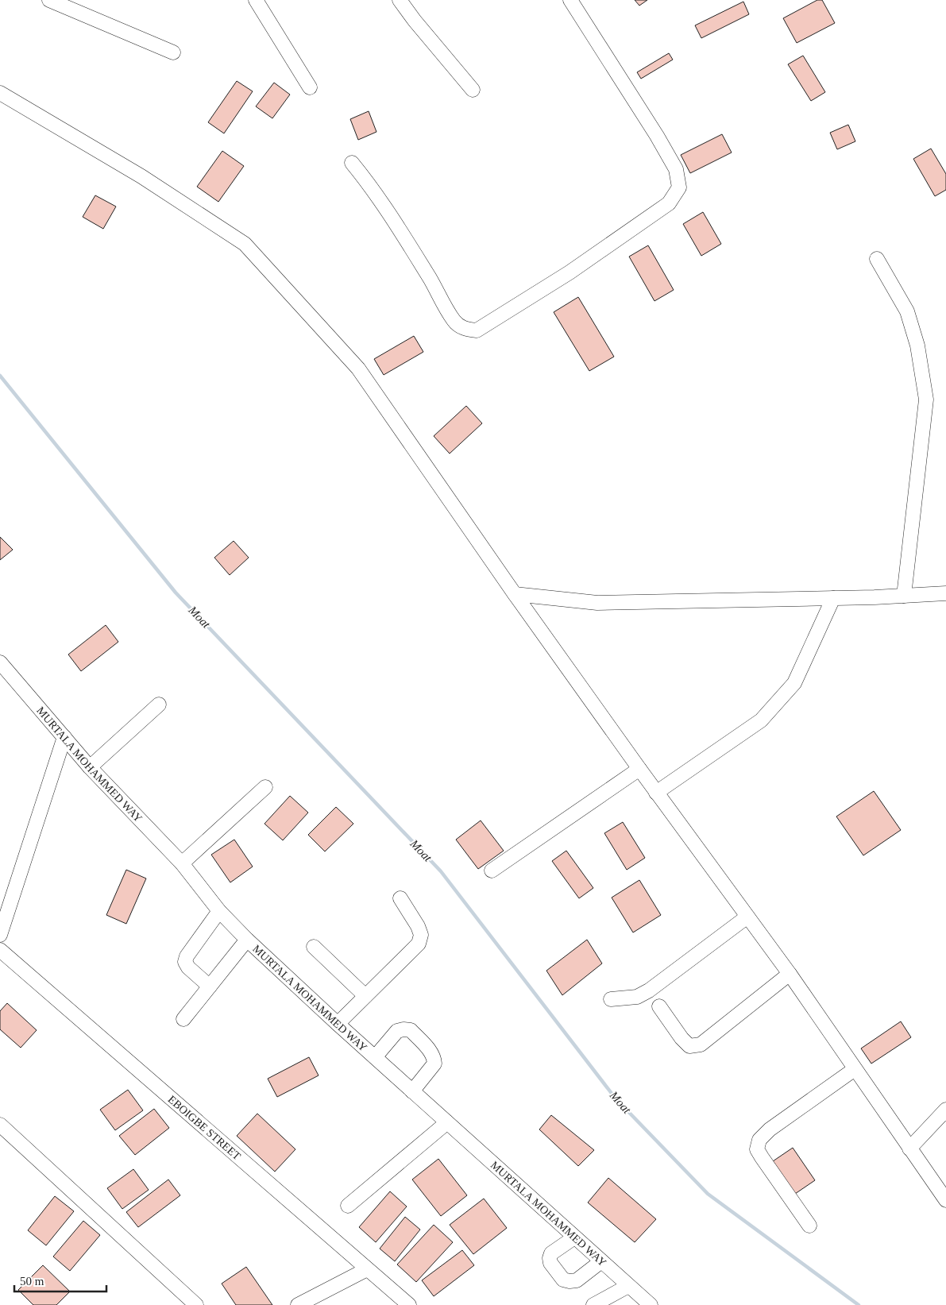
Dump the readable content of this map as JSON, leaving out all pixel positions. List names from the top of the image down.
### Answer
{
  "streets": {
    "street": ["MURTALA MOHAMMED WAY", "EBOIGBE STREET"]
  },
  "water": ["Moat"],
  "scale_bar": "50 m"
}
